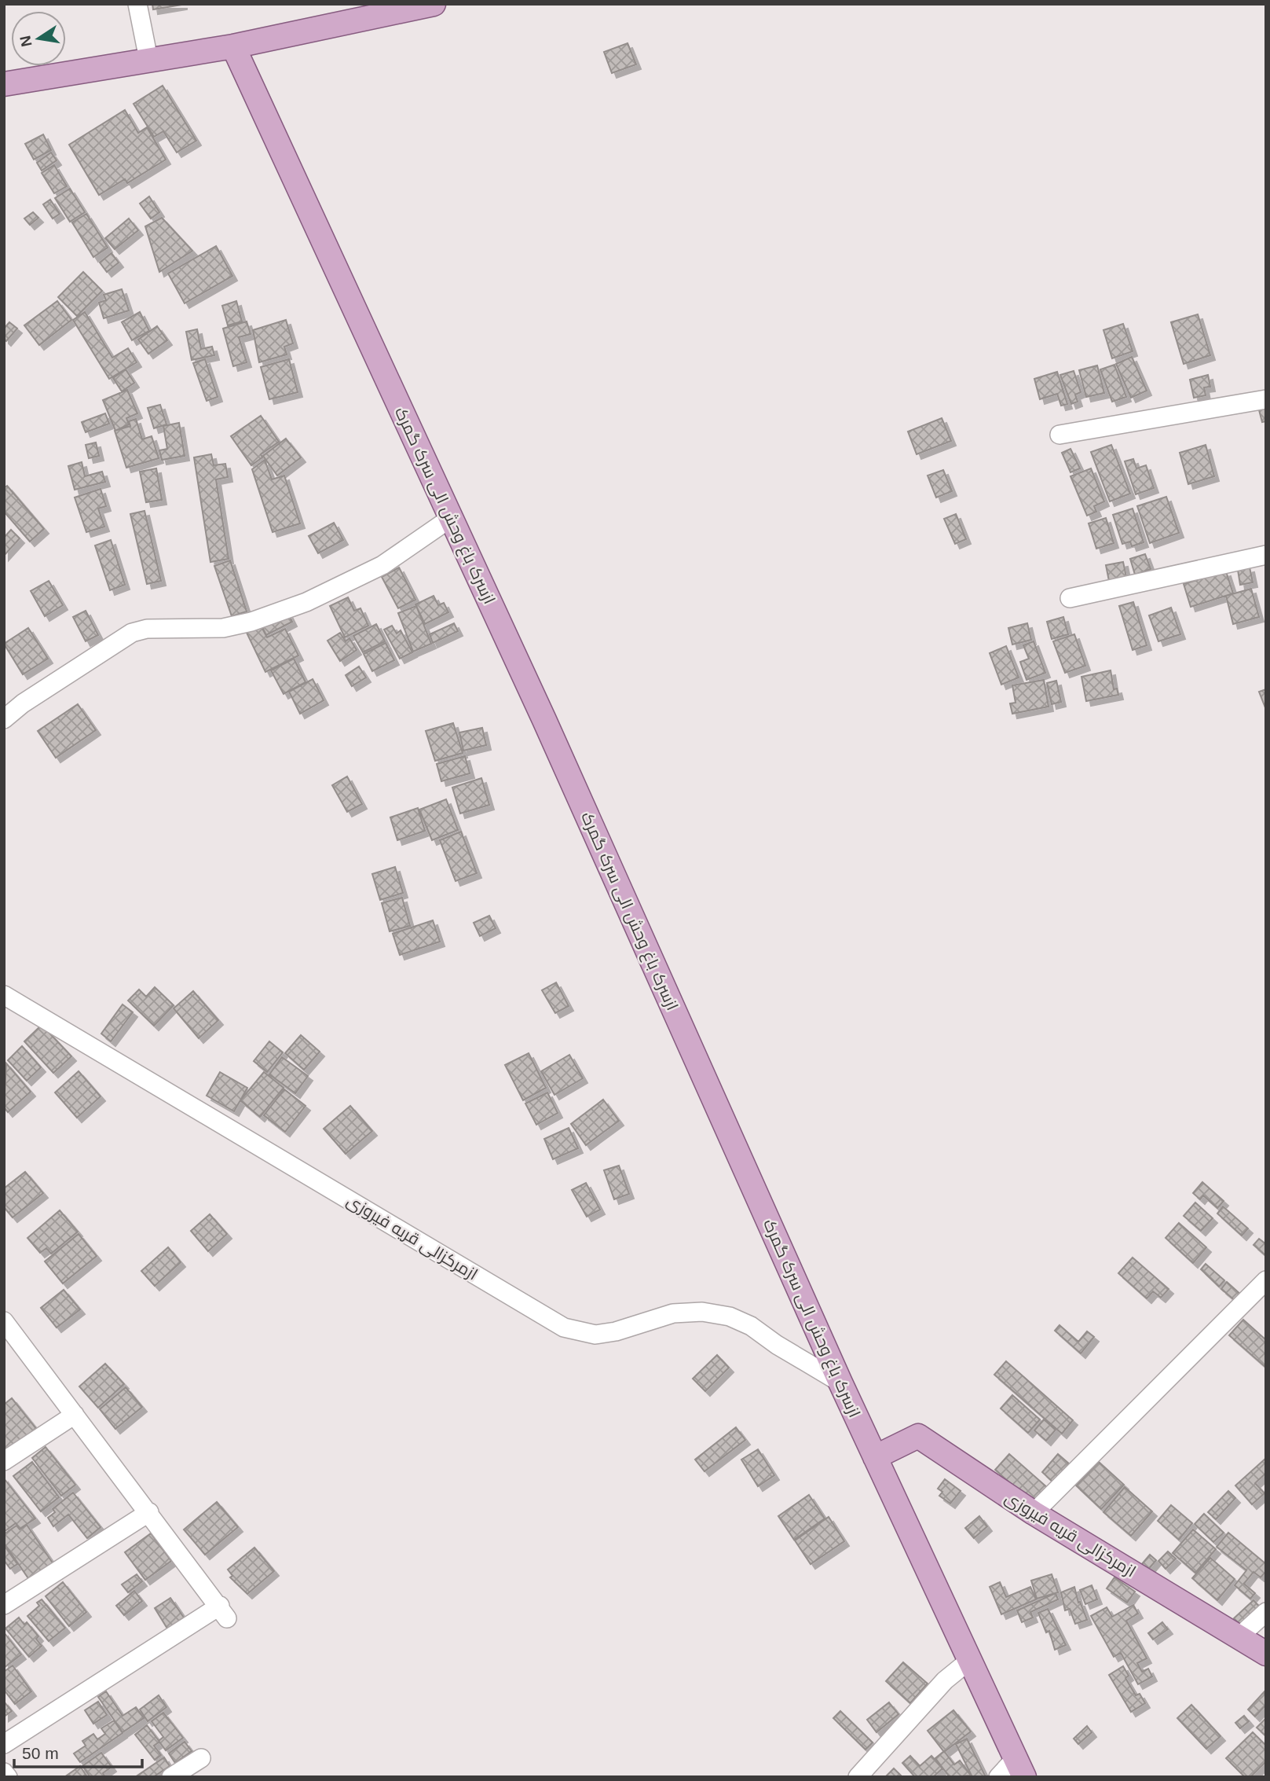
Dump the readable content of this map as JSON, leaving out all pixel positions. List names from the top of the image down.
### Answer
{
  "streets": {
    "main road": ["ازسرک باغ وحش الی سرک گمرک", "ازمرکزالی قریه فیروزی"]
  },
  "crossings": [
    ["ازسرک باغ وحش الی سرک گمرک", "ازمرکزالی قریه فیروزی"]
  ],
  "scale_bar": "50 m",
  "north": "left"
}
